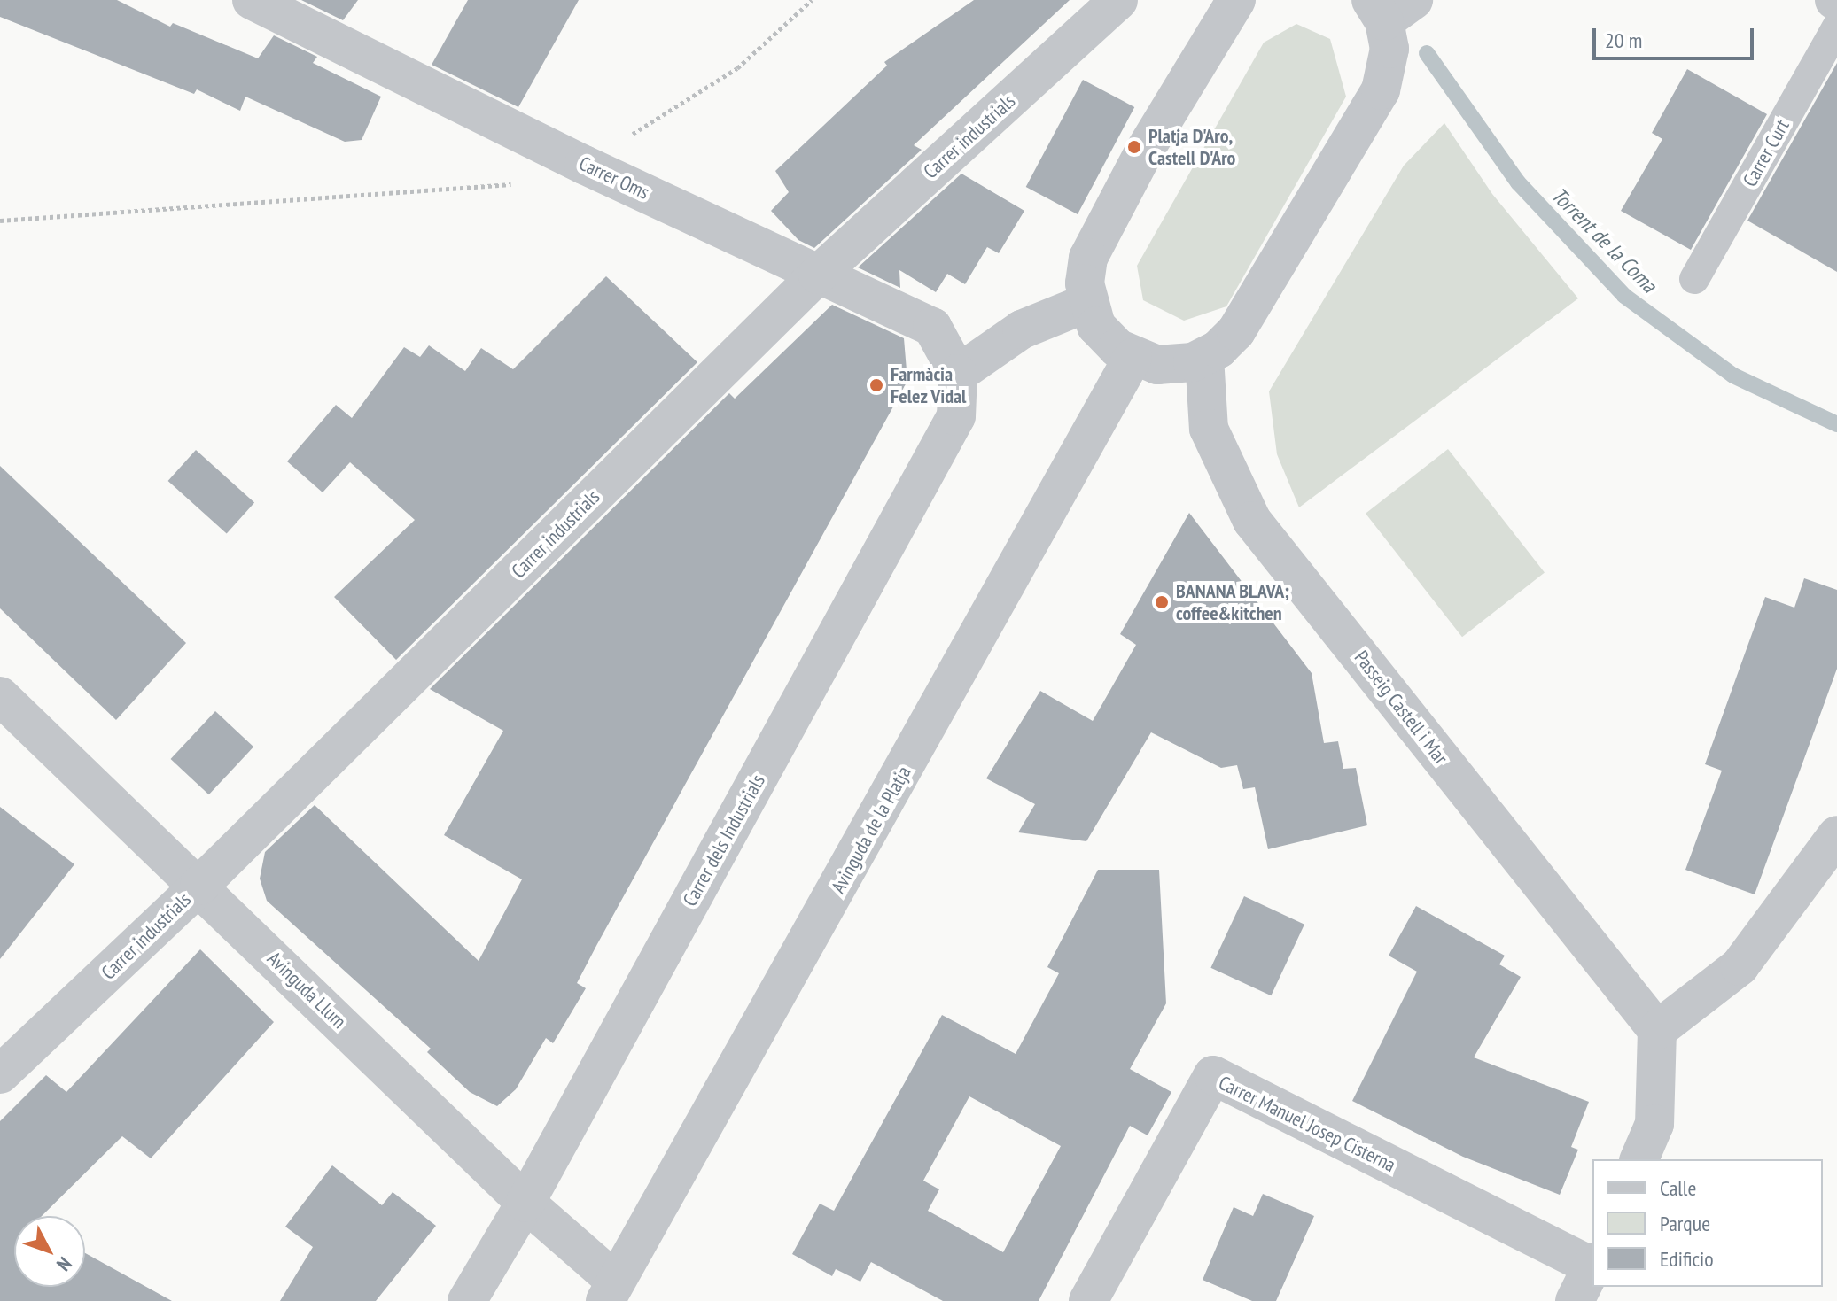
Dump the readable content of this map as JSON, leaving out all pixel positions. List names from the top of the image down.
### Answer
{
  "streets": {
    "street": [
      "Carrer industrials",
      "Carrer Oms",
      "Passeig Castell i Mar",
      "Avinguda de la Platja",
      "Carrer dels Industrials",
      "Avinguda Llum",
      "Carrer Manuel Josep Cisterna"
    ],
    "lane": ["Carrer Curt"]
  },
  "crossings": [
    ["Carrer industrials", "Carrer Oms"],
    ["Carrer industrials", "Avinguda Llum"],
    ["Carrer Oms", "Carrer dels Industrials"],
    ["Avinguda de la Platja", "Avinguda Llum"],
    ["Carrer dels Industrials", "Avinguda Llum"]
  ],
  "water": ["Torrent de la Coma"],
  "places": ["Platja D'Aro, Castell D'Aro", "Farmàcia Felez Vidal", "BANANA BLAVA; coffee&kitchen"],
  "legend": ["Calle", "Parque", "Edificio"],
  "scale_bar": "20 m",
  "north": "bottom right"
}
